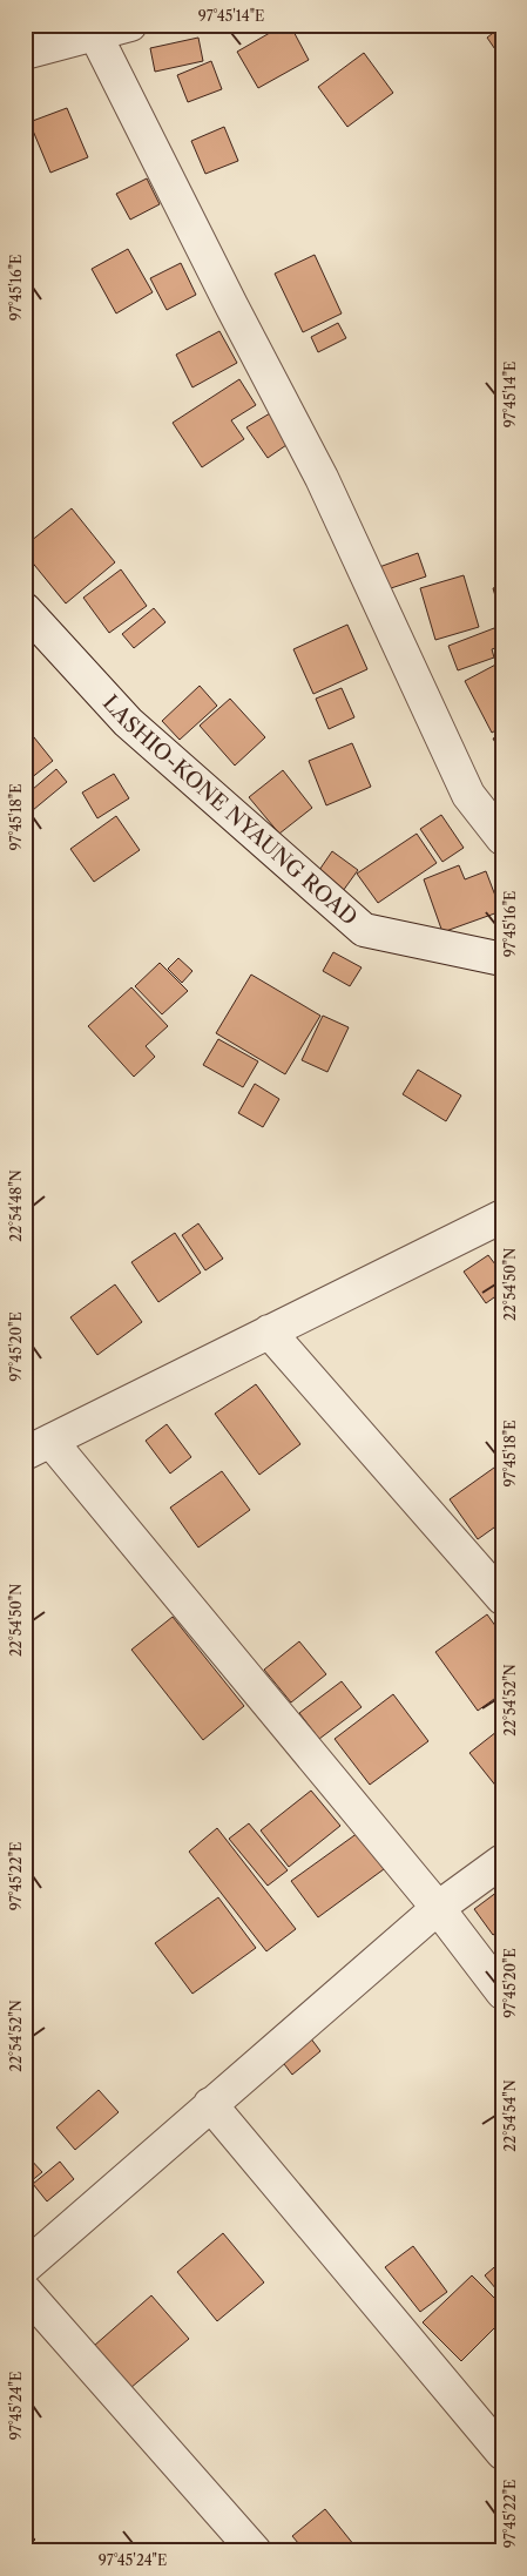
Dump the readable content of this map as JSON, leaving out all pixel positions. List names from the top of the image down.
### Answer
{
  "streets": {
    "street": ["LASHIO-KONE NYAUNG ROAD"]
  },
  "coordinates": [
    "97°45'14\"E",
    "97°45'16\"E",
    "97°45'18\"E",
    "22°54'48\"N",
    "22°54'50\"N",
    "97°45'20\"E",
    "22°54'52\"N",
    "97°45'22\"E",
    "22°54'54\"N",
    "97°45'24\"E"
  ]
}
